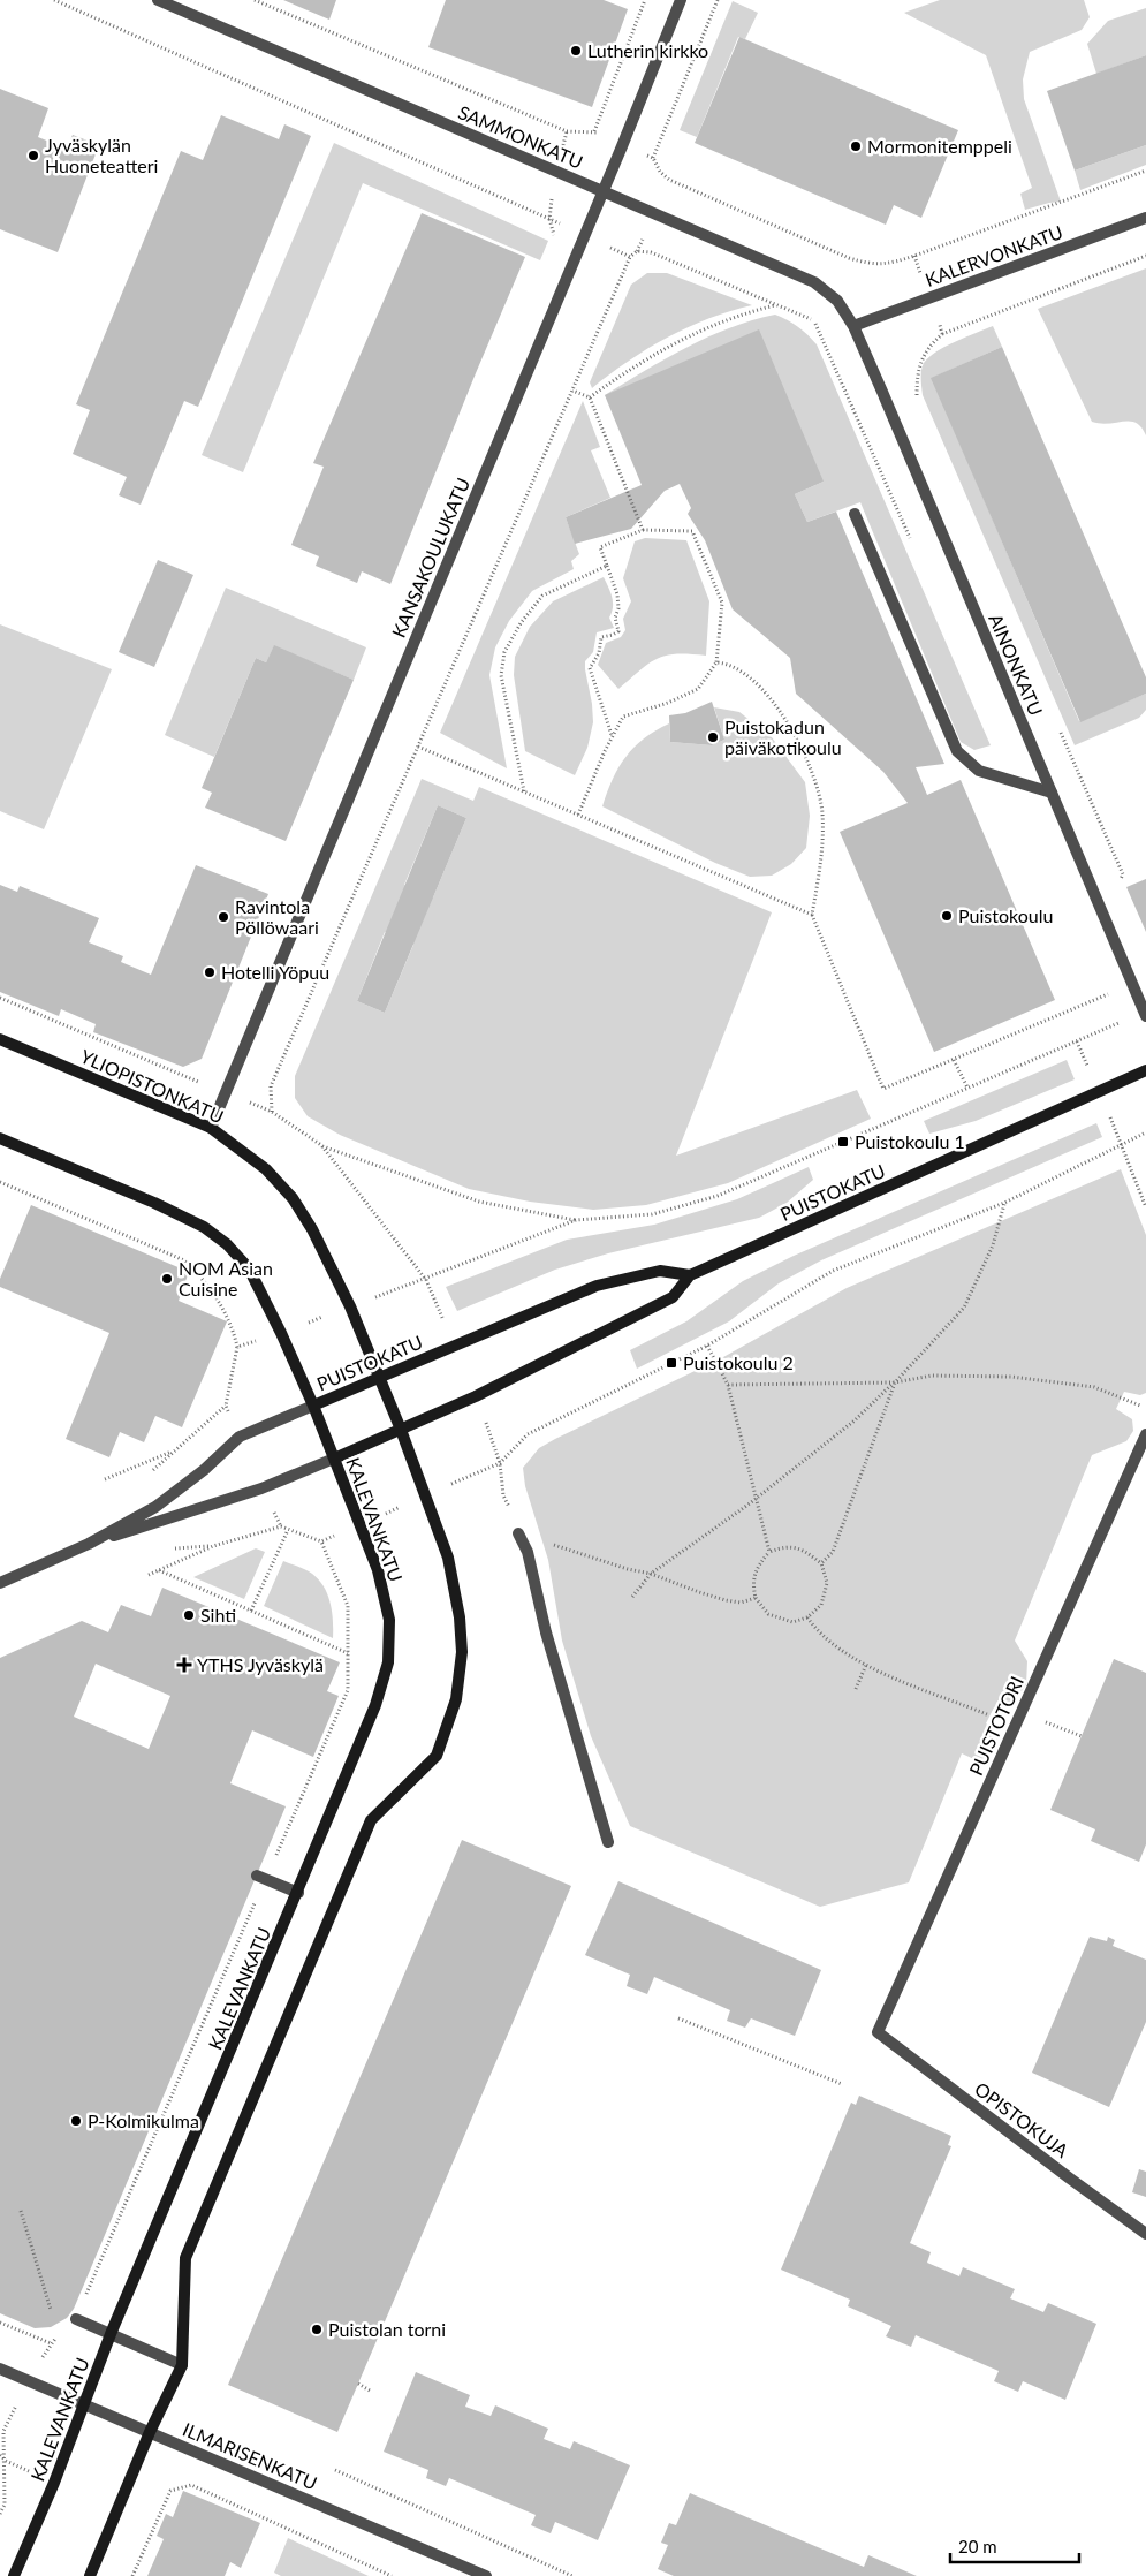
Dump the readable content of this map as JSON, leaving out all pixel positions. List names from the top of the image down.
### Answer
{
  "streets": {
    "main road": ["YLIOPISTONKATU", "PUISTOKATU", "KALEVANKATU"],
    "street": [
      "SAMMONKATU",
      "KALERVONKATU",
      "KANSAKOULUKATU",
      "AINONKATU",
      "PUISTOTORI",
      "OPISTOKUJA",
      "ILMARISENKATU"
    ]
  },
  "crossings": [
    ["SAMMONKATU", "KALERVONKATU"],
    ["SAMMONKATU", "KANSAKOULUKATU"],
    ["SAMMONKATU", "AINONKATU"],
    ["KALERVONKATU", "AINONKATU"],
    ["KANSAKOULUKATU", "YLIOPISTONKATU"],
    ["YLIOPISTONKATU", "PUISTOKATU"],
    ["PUISTOKATU", "KALEVANKATU"],
    ["KALEVANKATU", "ILMARISENKATU"],
    ["PUISTOTORI", "OPISTOKUJA"]
  ],
  "places": {
    "other": [
      "Lutherin kirkko",
      "Mormonitemppeli",
      "Jyväskylän Huoneteatteri",
      "Puistokadun päiväkotikoulu",
      "Puistokoulu",
      "Ravintola Pöllöwaari",
      "Hotelli Yöpuu",
      "NOM Asian Cuisine",
      "Sihti",
      "P-Kolmikulma",
      "Puistolan torni"
    ],
    "transit": ["Puistokoulu 1", "Puistokoulu 2"],
    "health": ["YTHS Jyväskylä"]
  },
  "scale_bar": "20 m"
}
